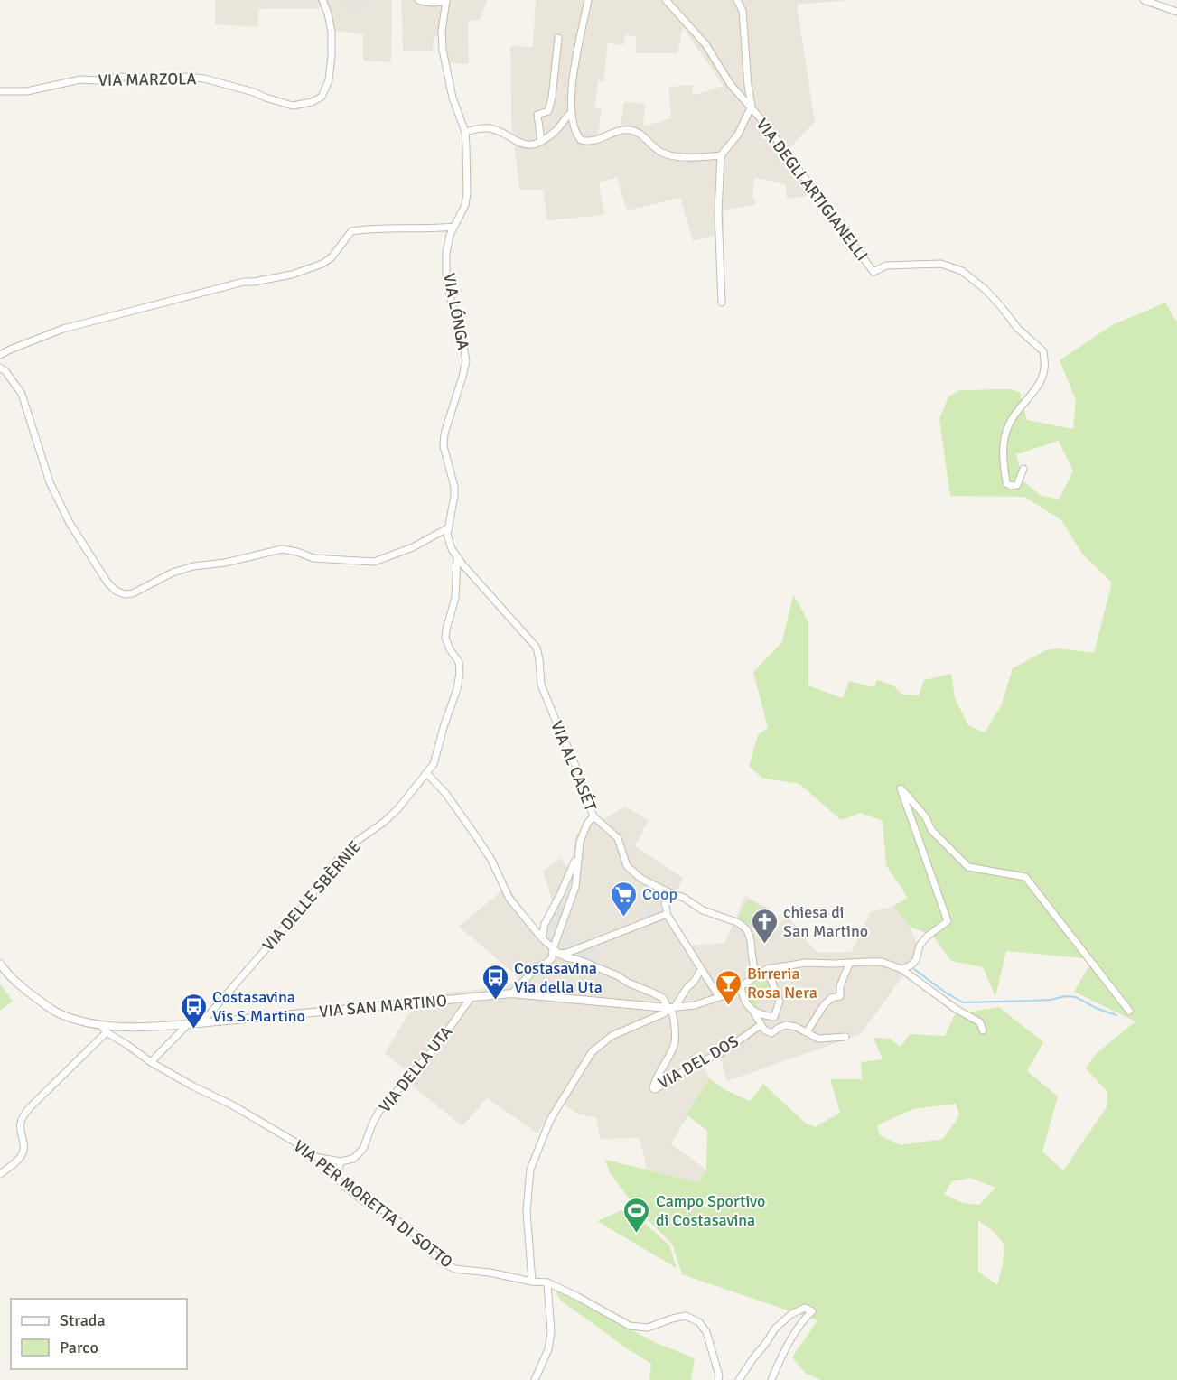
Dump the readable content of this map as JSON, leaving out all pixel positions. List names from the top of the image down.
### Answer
{
  "streets": {
    "street": [
      "VIA MARZOLA",
      "VIA DEGLI ARTIGIANELLI",
      "VIA LÓNGA",
      "VIA AL CASÉT",
      "VIA DELLE SBÈRNIE",
      "VIA SAN MARTINO",
      "VIA DEL DOS",
      "VIA DELLA UTA",
      "VIA PER MORETTA DI SOTTO"
    ]
  },
  "crossings": [
    ["VIA LÓNGA", "VIA AL CASÉT"],
    ["VIA LÓNGA", "VIA DELLE SBÈRNIE"],
    ["VIA AL CASÉT", "VIA DELLE SBÈRNIE"],
    ["VIA AL CASÉT", "VIA SAN MARTINO"],
    ["VIA DELLE SBÈRNIE", "VIA SAN MARTINO"],
    ["VIA SAN MARTINO", "VIA DEL DOS"],
    ["VIA SAN MARTINO", "VIA DELLA UTA"],
    ["VIA SAN MARTINO", "VIA PER MORETTA DI SOTTO"]
  ],
  "places": {
    "supermarket": ["Coop"],
    "church": ["chiesa di San Martino"],
    "bus stop": ["Costasavina Via della Uta", "Costasavina Vis S.Martino"],
    "bar": ["Birreria Rosa Nera"],
    "sports": ["Campo Sportivo di Costasavina"]
  },
  "legend": ["Strada", "Parco"]
}
